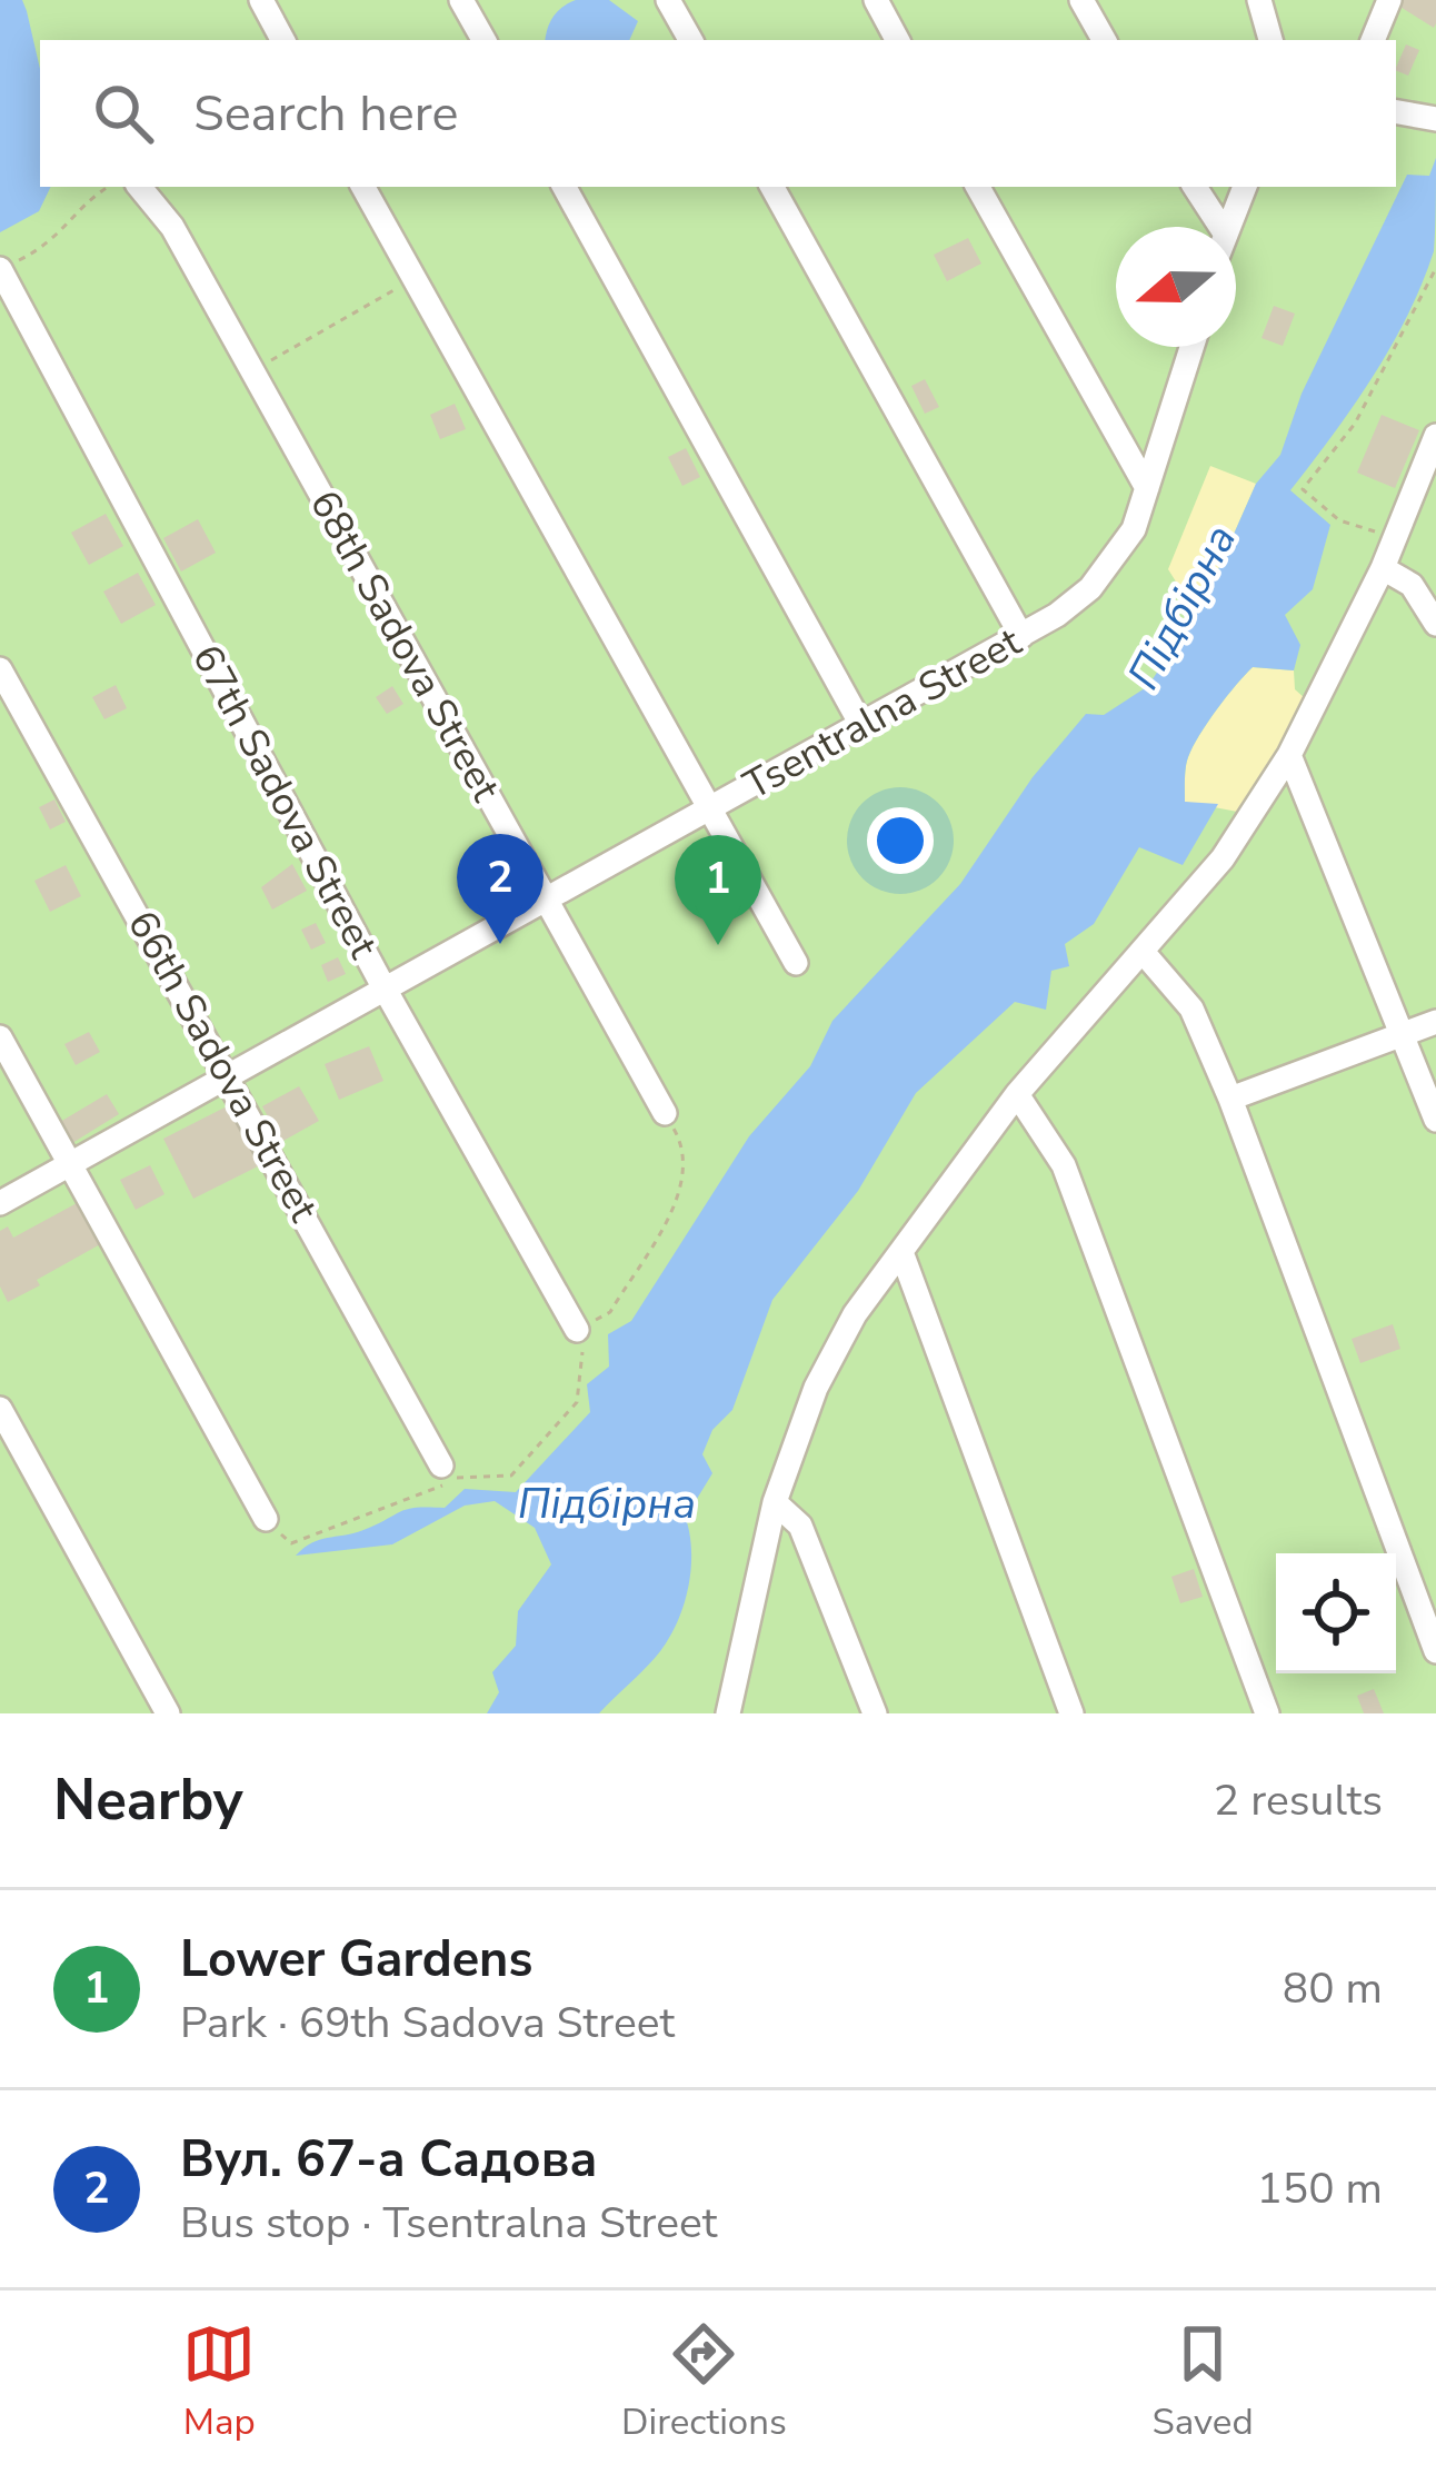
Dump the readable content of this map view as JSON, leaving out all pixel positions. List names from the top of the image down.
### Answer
{
  "streets": {
    "street": [
      "68th Sadova Street",
      "Tsentralna Street",
      "67th Sadova Street",
      "66th Sadova Street"
    ]
  },
  "crossings": [
    ["68th Sadova Street", "Tsentralna Street"],
    ["Tsentralna Street", "67th Sadova Street"],
    ["Tsentralna Street", "66th Sadova Street"]
  ],
  "water": ["Підбірна"],
  "north": "left",
  "page": {
    "search": "Search here",
    "pins": ["2", "1"],
    "heading": ["Nearby", "2 results"],
    "list": [
      {
        "mark": "1",
        "name": "Lower Gardens",
        "note": "Park · 69th Sadova Street",
        "value": "80 m"
      },
      {
        "mark": "2",
        "name": "Вул. 67-а Садова",
        "note": "Bus stop · Tsentralna Street",
        "value": "150 m"
      }
    ],
    "nav": ["Map", "Directions", "Saved"]
  }
}
